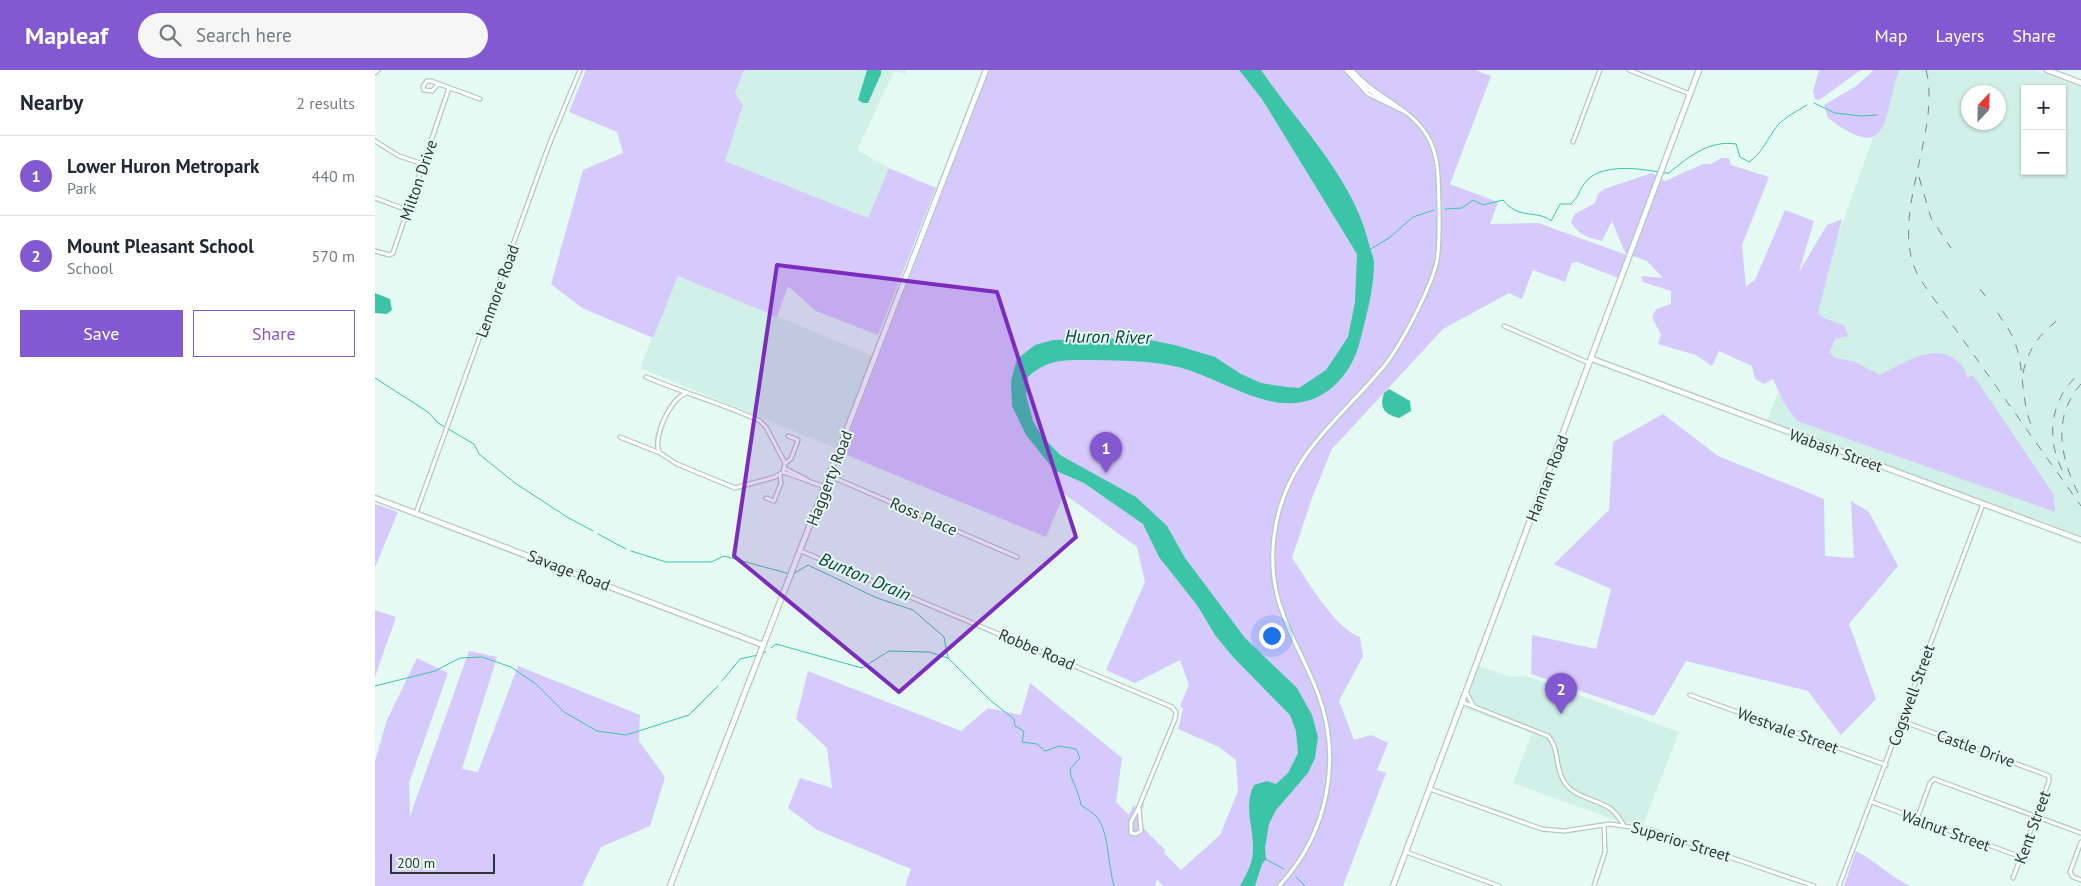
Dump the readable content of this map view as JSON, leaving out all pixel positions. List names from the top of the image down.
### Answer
{
  "streets": {
    "street": [
      "Milton Drive",
      "Lenmore Road",
      "Wabash Street",
      "Haggerty Road",
      "Hannan Road",
      "Ross Place",
      "Savage Road",
      "Robbe Road",
      "Cogswell Street",
      "Westvale Street",
      "Castle Drive",
      "Kent Street",
      "Walnut Street",
      "Superior Street"
    ]
  },
  "crossings": [
    ["Lenmore Road", "Savage Road"],
    ["Wabash Street", "Hannan Road"],
    ["Wabash Street", "Cogswell Street"],
    ["Haggerty Road", "Ross Place"],
    ["Haggerty Road", "Savage Road"],
    ["Haggerty Road", "Robbe Road"],
    ["Hannan Road", "Superior Street"],
    ["Cogswell Street", "Westvale Street"],
    ["Cogswell Street", "Castle Drive"],
    ["Cogswell Street", "Walnut Street"],
    ["Castle Drive", "Kent Street"],
    ["Kent Street", "Walnut Street"]
  ],
  "water": ["Huron River", "Bunton Drain"],
  "scale_bar": "200 m",
  "north": "top",
  "page": {
    "header": "Mapleaf",
    "search": "Search here",
    "nav": ["Map", "Layers", "Share"],
    "heading": ["Nearby", "2 results"],
    "map_buttons": ["+", "−"],
    "list": [
      {
        "mark": "1",
        "name": "Lower Huron Metropark",
        "note": "Park",
        "value": "440 m"
      },
      {
        "mark": "2",
        "name": "Mount Pleasant School",
        "note": "School",
        "value": "570 m"
      }
    ],
    "buttons": ["Save", "Share"],
    "pins": ["1", "2"],
    "scale": "200 m"
  }
}
